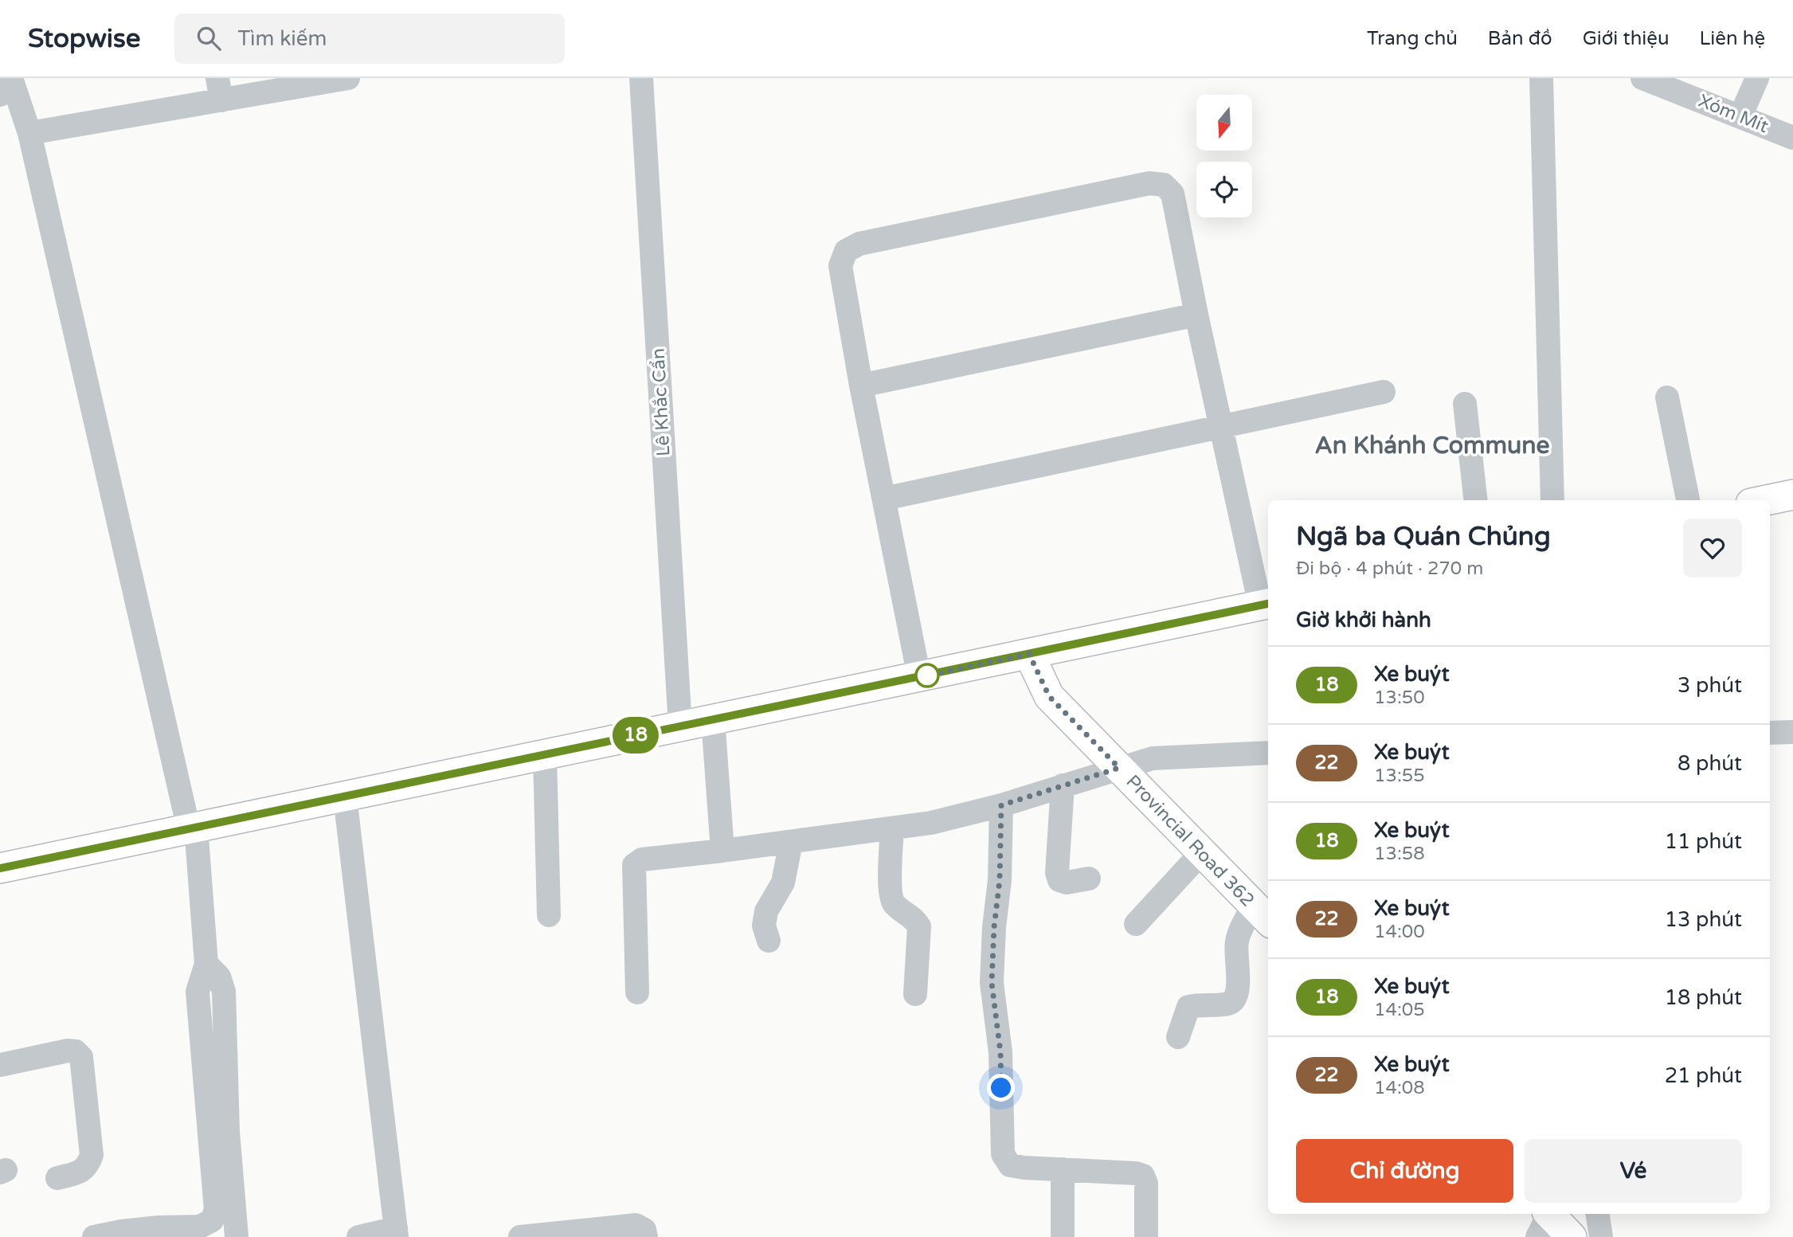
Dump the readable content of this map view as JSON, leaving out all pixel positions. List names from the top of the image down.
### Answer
{
  "streets": {
    "main road": ["Provincial Road 362"],
    "street": ["Xóm Mít", "Lê Khắc Cẩn"]
  },
  "districts": ["An Khánh Commune"],
  "lines": ["bus line 18"],
  "north": "bottom",
  "page": {
    "header": "Stopwise",
    "search": "Tìm kiếm",
    "nav": [
      "Trang chủ",
      "Bản đồ",
      "Giới thiệu",
      "Liên hệ"
    ],
    "on_map": "18",
    "heading": [
      ["Ngã ba Quán Chủng", "Đi bộ · 4 phút · 270 m"],
      "Giờ khởi hành"
    ],
    "list": [
      {
        "mark": "18",
        "name": "Xe buýt",
        "note": "13:50",
        "value": "3 phút"
      },
      {
        "mark": "22",
        "name": "Xe buýt",
        "note": "13:55",
        "value": "8 phút"
      },
      {
        "mark": "18",
        "name": "Xe buýt",
        "note": "13:58",
        "value": "11 phút"
      },
      {
        "mark": "22",
        "name": "Xe buýt",
        "note": "14:00",
        "value": "13 phút"
      },
      {
        "mark": "18",
        "name": "Xe buýt",
        "note": "14:05",
        "value": "18 phút"
      },
      {
        "mark": "22",
        "name": "Xe buýt",
        "note": "14:08",
        "value": "21 phút"
      }
    ],
    "buttons": ["Chỉ đường", "Vé"]
  }
}
